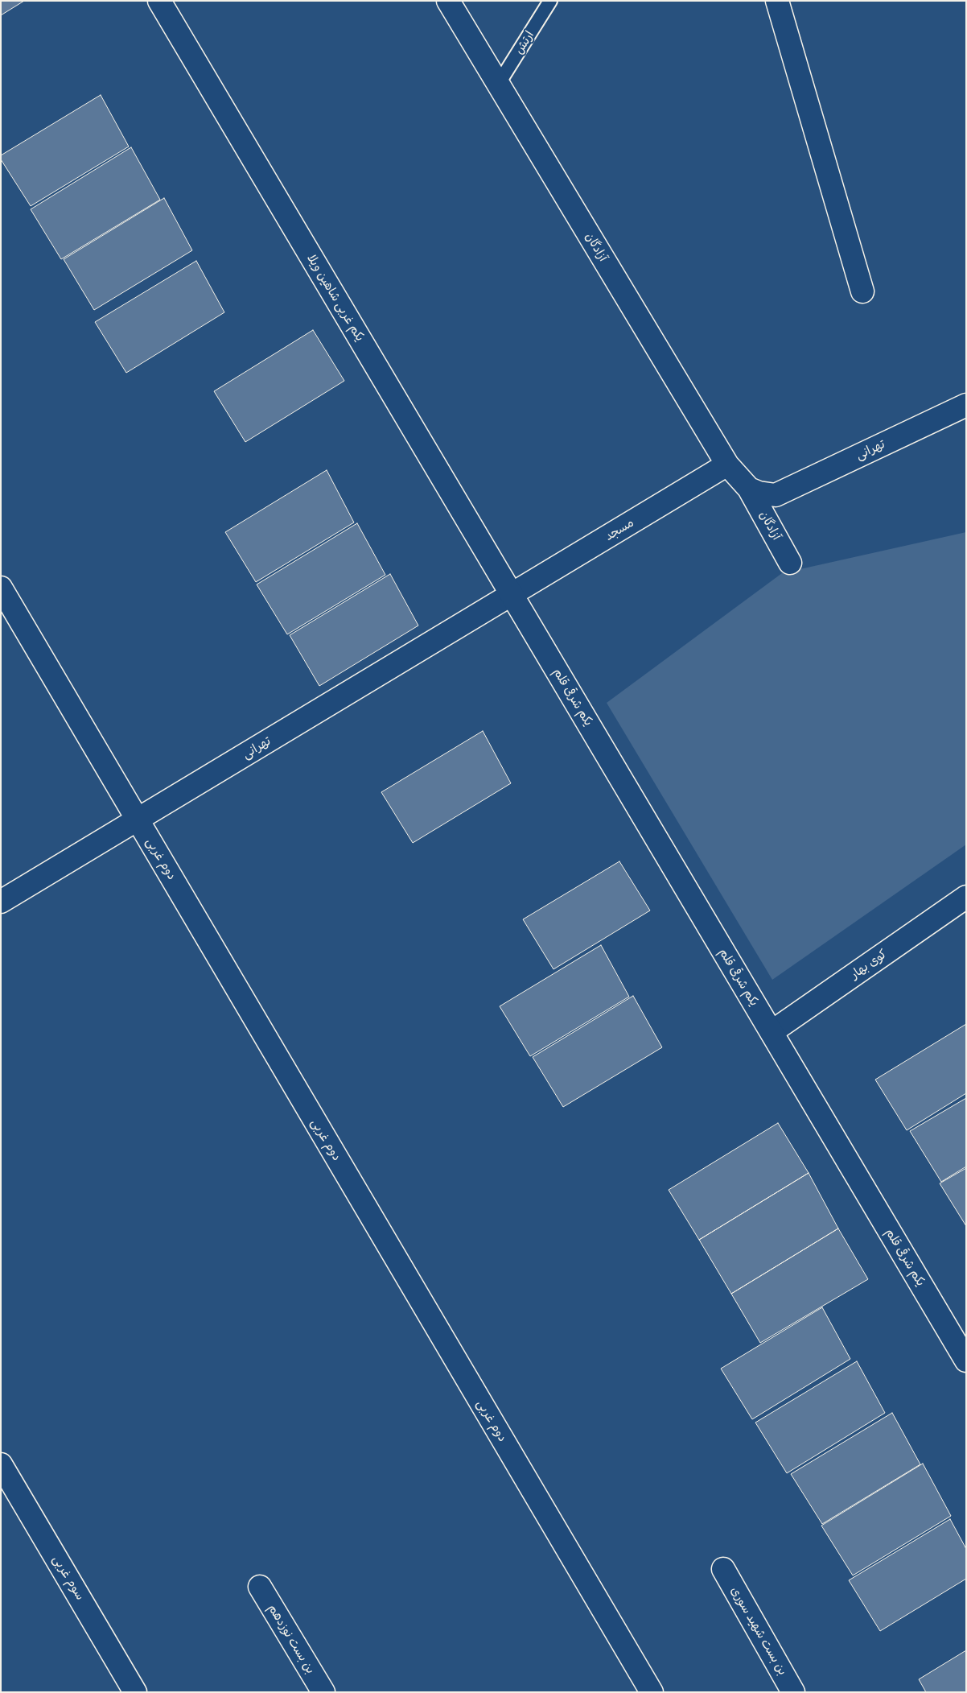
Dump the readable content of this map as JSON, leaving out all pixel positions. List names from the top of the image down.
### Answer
{
  "streets": {
    "street": [
      "آزادگان",
      "یکم غربی شاهین ویلا",
      "تهرانی",
      "مسجد",
      "یکم شرقی قلم",
      "دوم غربی",
      "کوی بهار",
      "سوم غربی",
      "بن بست شهید سوری",
      "بن بست نوزدهم"
    ],
    "lane": ["ارتش"]
  },
  "crossings": [
    ["ارتش", "آزادگان"],
    ["آزادگان", "تهرانی"],
    ["آزادگان", "مسجد"],
    ["یکم غربی شاهین ویلا", "تهرانی"],
    ["یکم غربی شاهین ویلا", "مسجد"],
    ["یکم غربی شاهین ویلا", "یکم شرقی قلم"],
    ["تهرانی", "مسجد"],
    ["تهرانی", "یکم شرقی قلم"],
    ["تهرانی", "دوم غربی"],
    ["مسجد", "یکم شرقی قلم"],
    ["یکم شرقی قلم", "کوی بهار"]
  ]
}
